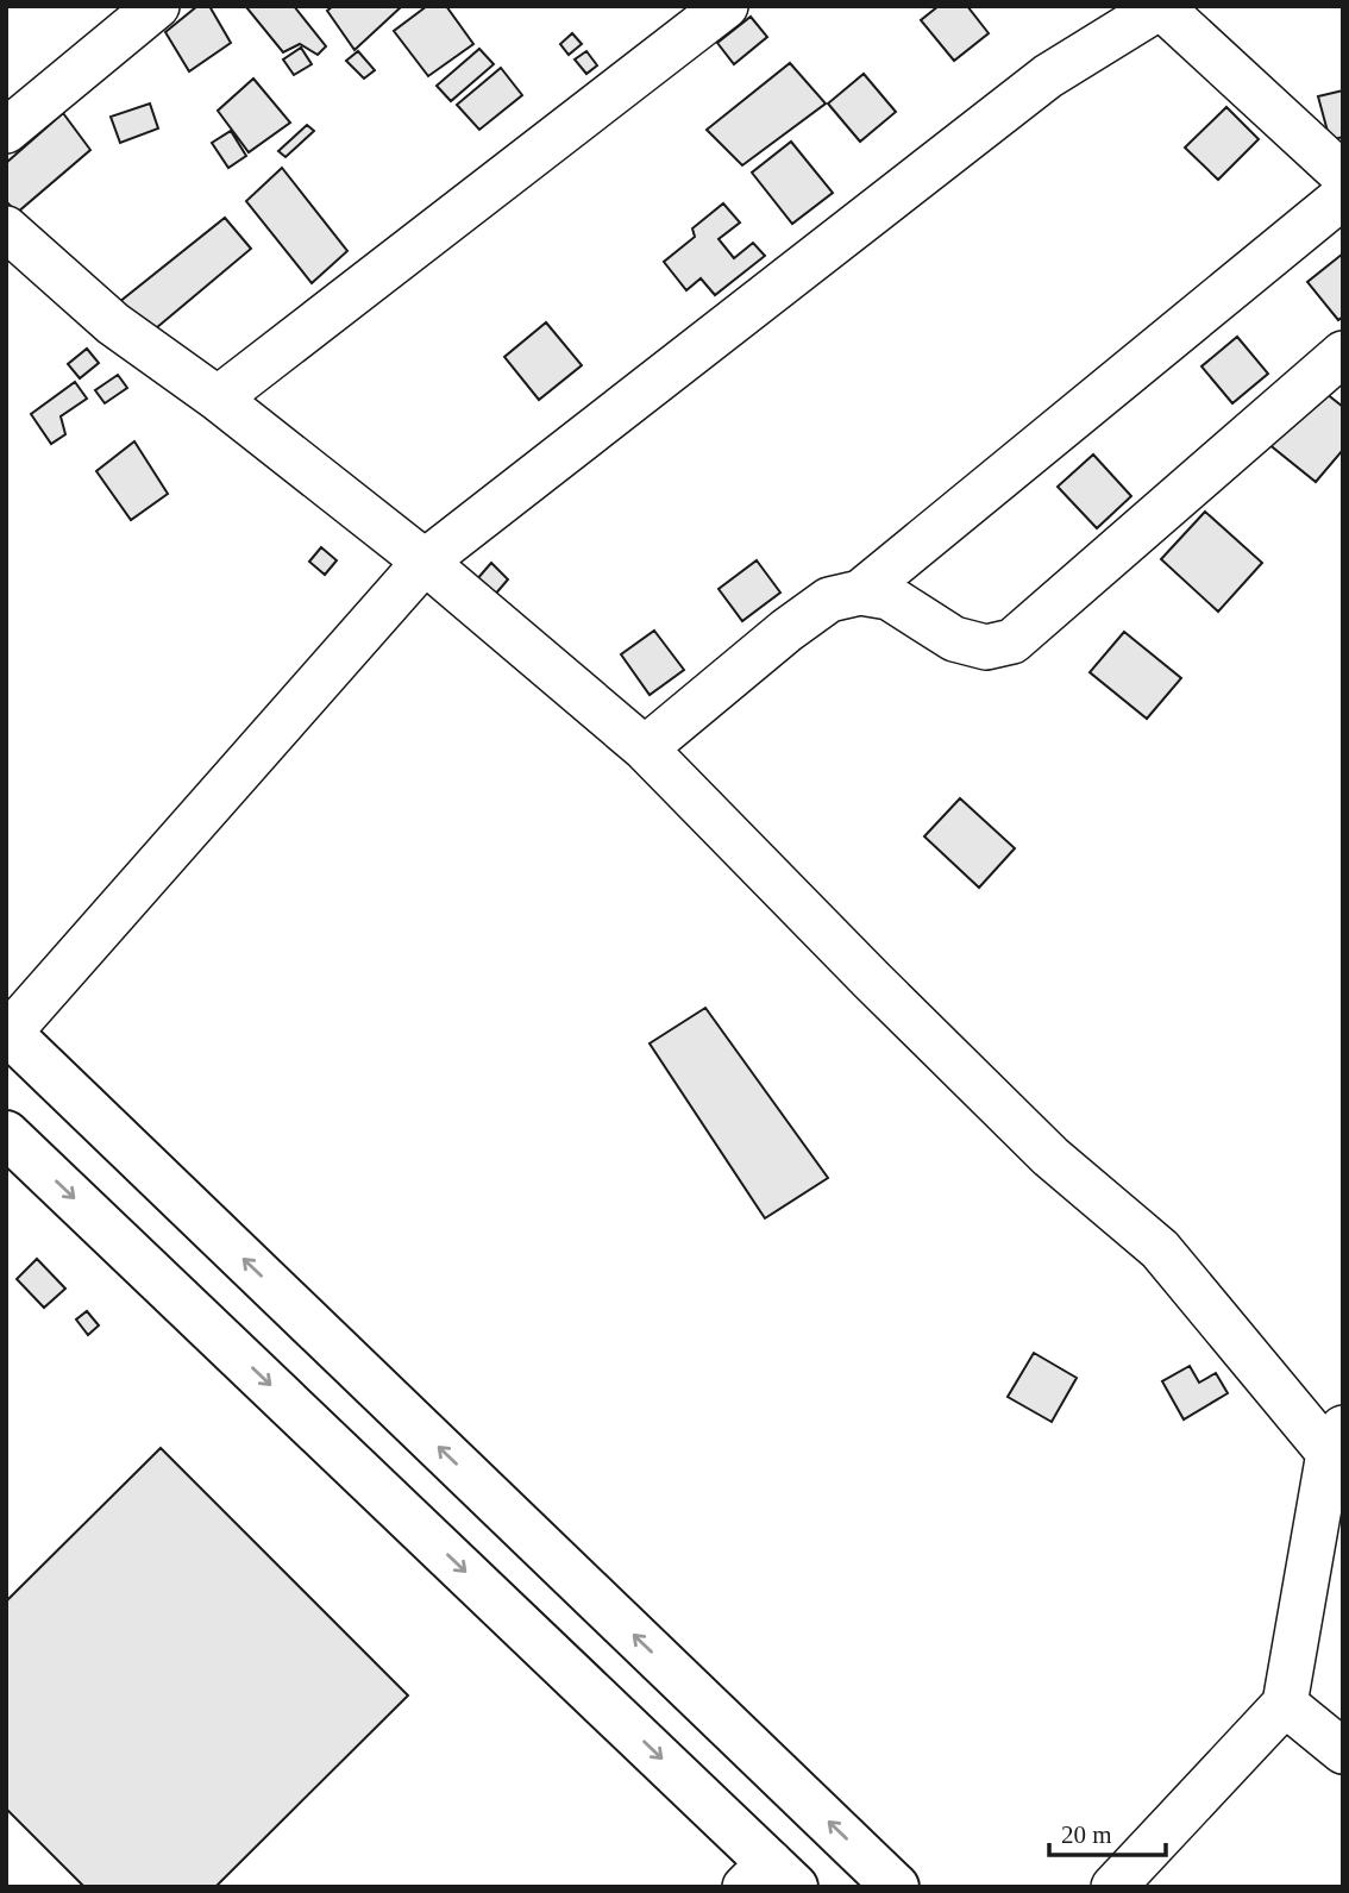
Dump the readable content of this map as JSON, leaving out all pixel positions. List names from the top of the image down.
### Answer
{
  "scale_bar": "20 m"
}
